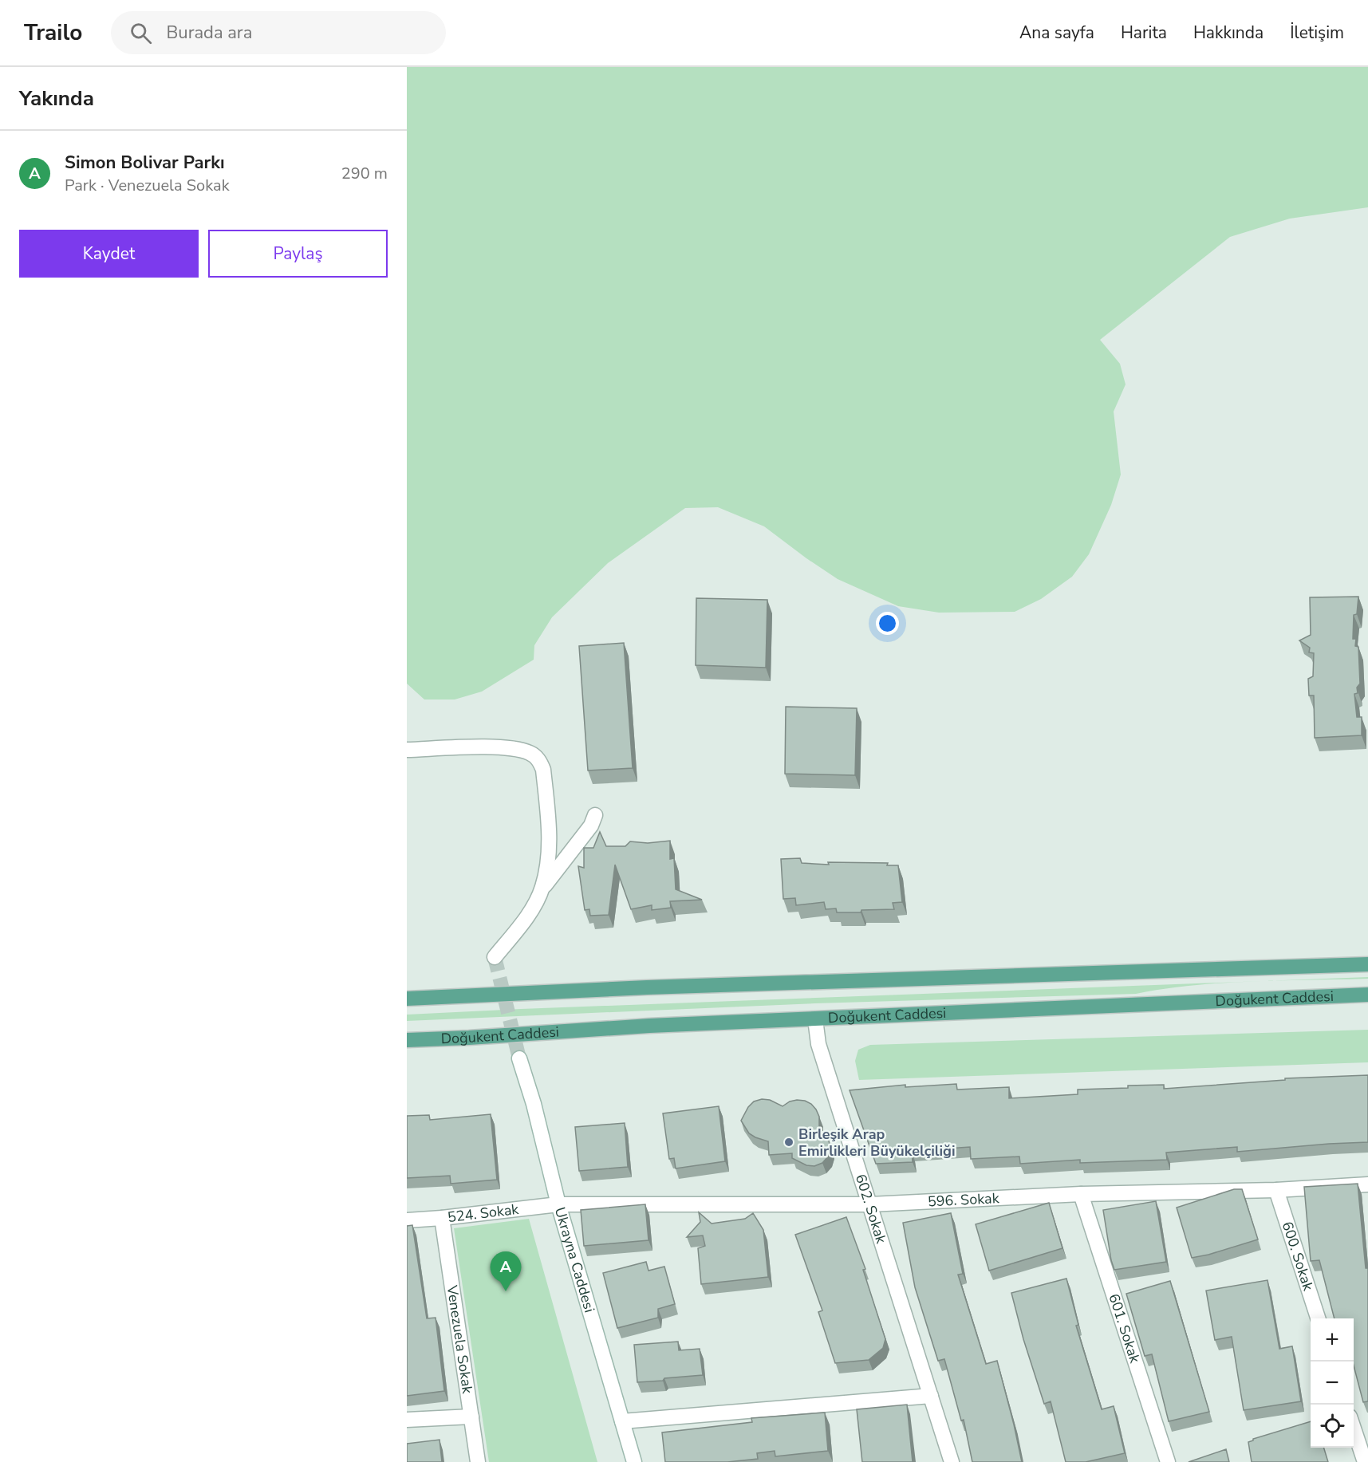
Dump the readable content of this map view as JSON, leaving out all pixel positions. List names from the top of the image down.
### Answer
{
  "streets": {
    "main road": ["Doğukent Caddesi"],
    "street": [
      "596. Sokak",
      "602. Sokak",
      "524. Sokak",
      "600. Sokak",
      "Ukrayna Caddesi",
      "601. Sokak",
      "Venezuela Sokak"
    ]
  },
  "crossings": [
    ["Doğukent Caddesi", "602. Sokak"],
    ["596. Sokak", "602. Sokak"],
    ["596. Sokak", "524. Sokak"],
    ["596. Sokak", "600. Sokak"],
    ["596. Sokak", "Ukrayna Caddesi"],
    ["596. Sokak", "601. Sokak"],
    ["524. Sokak", "Ukrayna Caddesi"],
    ["524. Sokak", "Venezuela Sokak"]
  ],
  "places": ["Birleşik Arap Emirlikleri Büyükelçiliği"],
  "page": {
    "header": "Trailo",
    "search": "Burada ara",
    "nav": [
      "Ana sayfa",
      "Harita",
      "Hakkında",
      "İletişim"
    ],
    "heading": "Yakında",
    "list": [
      {
        "mark": "A",
        "name": "Simon Bolivar Parkı",
        "note": "Park · Venezuela Sokak",
        "value": "290 m"
      }
    ],
    "buttons": ["Kaydet", "Paylaş"],
    "pins": "A",
    "map_buttons": ["+", "−"]
  }
}
